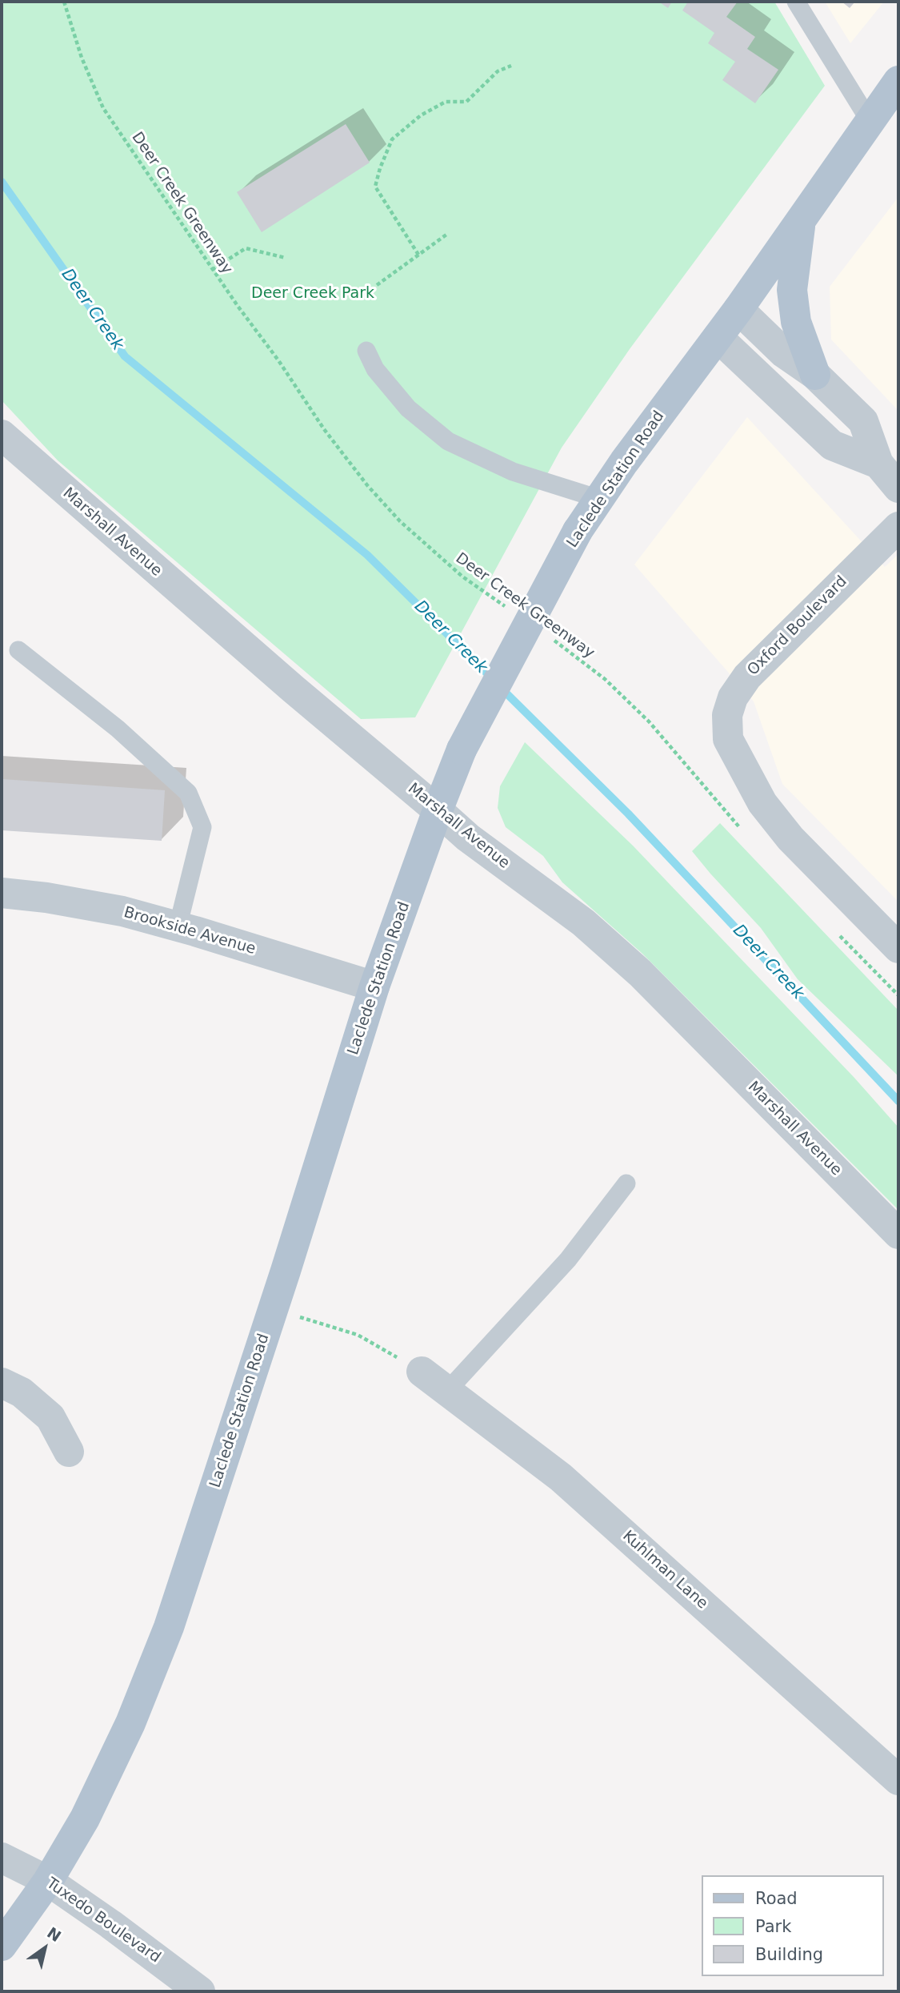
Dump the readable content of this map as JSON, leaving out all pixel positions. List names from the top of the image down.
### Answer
{
  "streets": {
    "main road": ["Laclede Station Road"],
    "street": [
      "Marshall Avenue",
      "Oxford Boulevard",
      "Brookside Avenue",
      "Kuhlman Lane",
      "Tuxedo Boulevard"
    ],
    "path": ["Deer Creek Greenway"]
  },
  "crossings": [
    ["Laclede Station Road", "Marshall Avenue"],
    ["Laclede Station Road", "Brookside Avenue"],
    ["Laclede Station Road", "Tuxedo Boulevard"]
  ],
  "water": ["Deer Creek"],
  "parks": ["Deer Creek Park"],
  "legend": ["Road", "Park", "Building"],
  "north": "top right"
}
